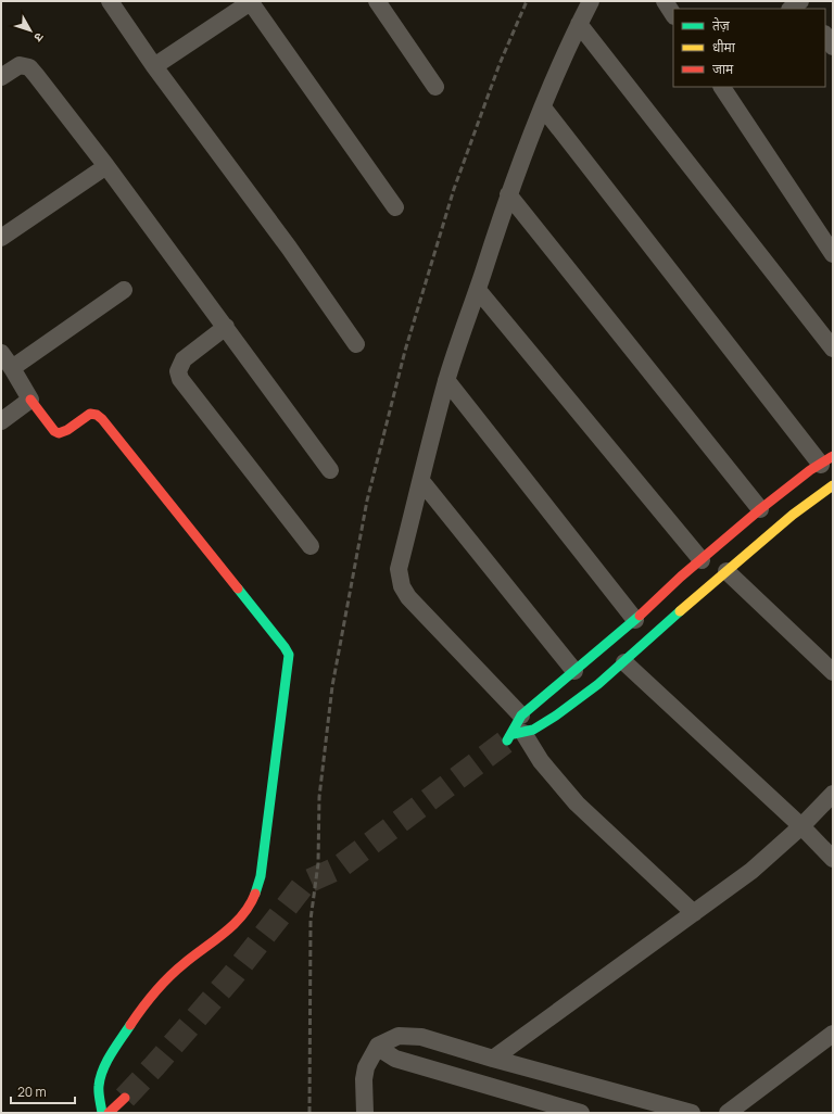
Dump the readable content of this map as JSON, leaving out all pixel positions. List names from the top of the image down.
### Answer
{
  "legend": ["तेज़", "धीमा", "जाम"],
  "scale_bar": "20 m",
  "north": "bottom right"
}
